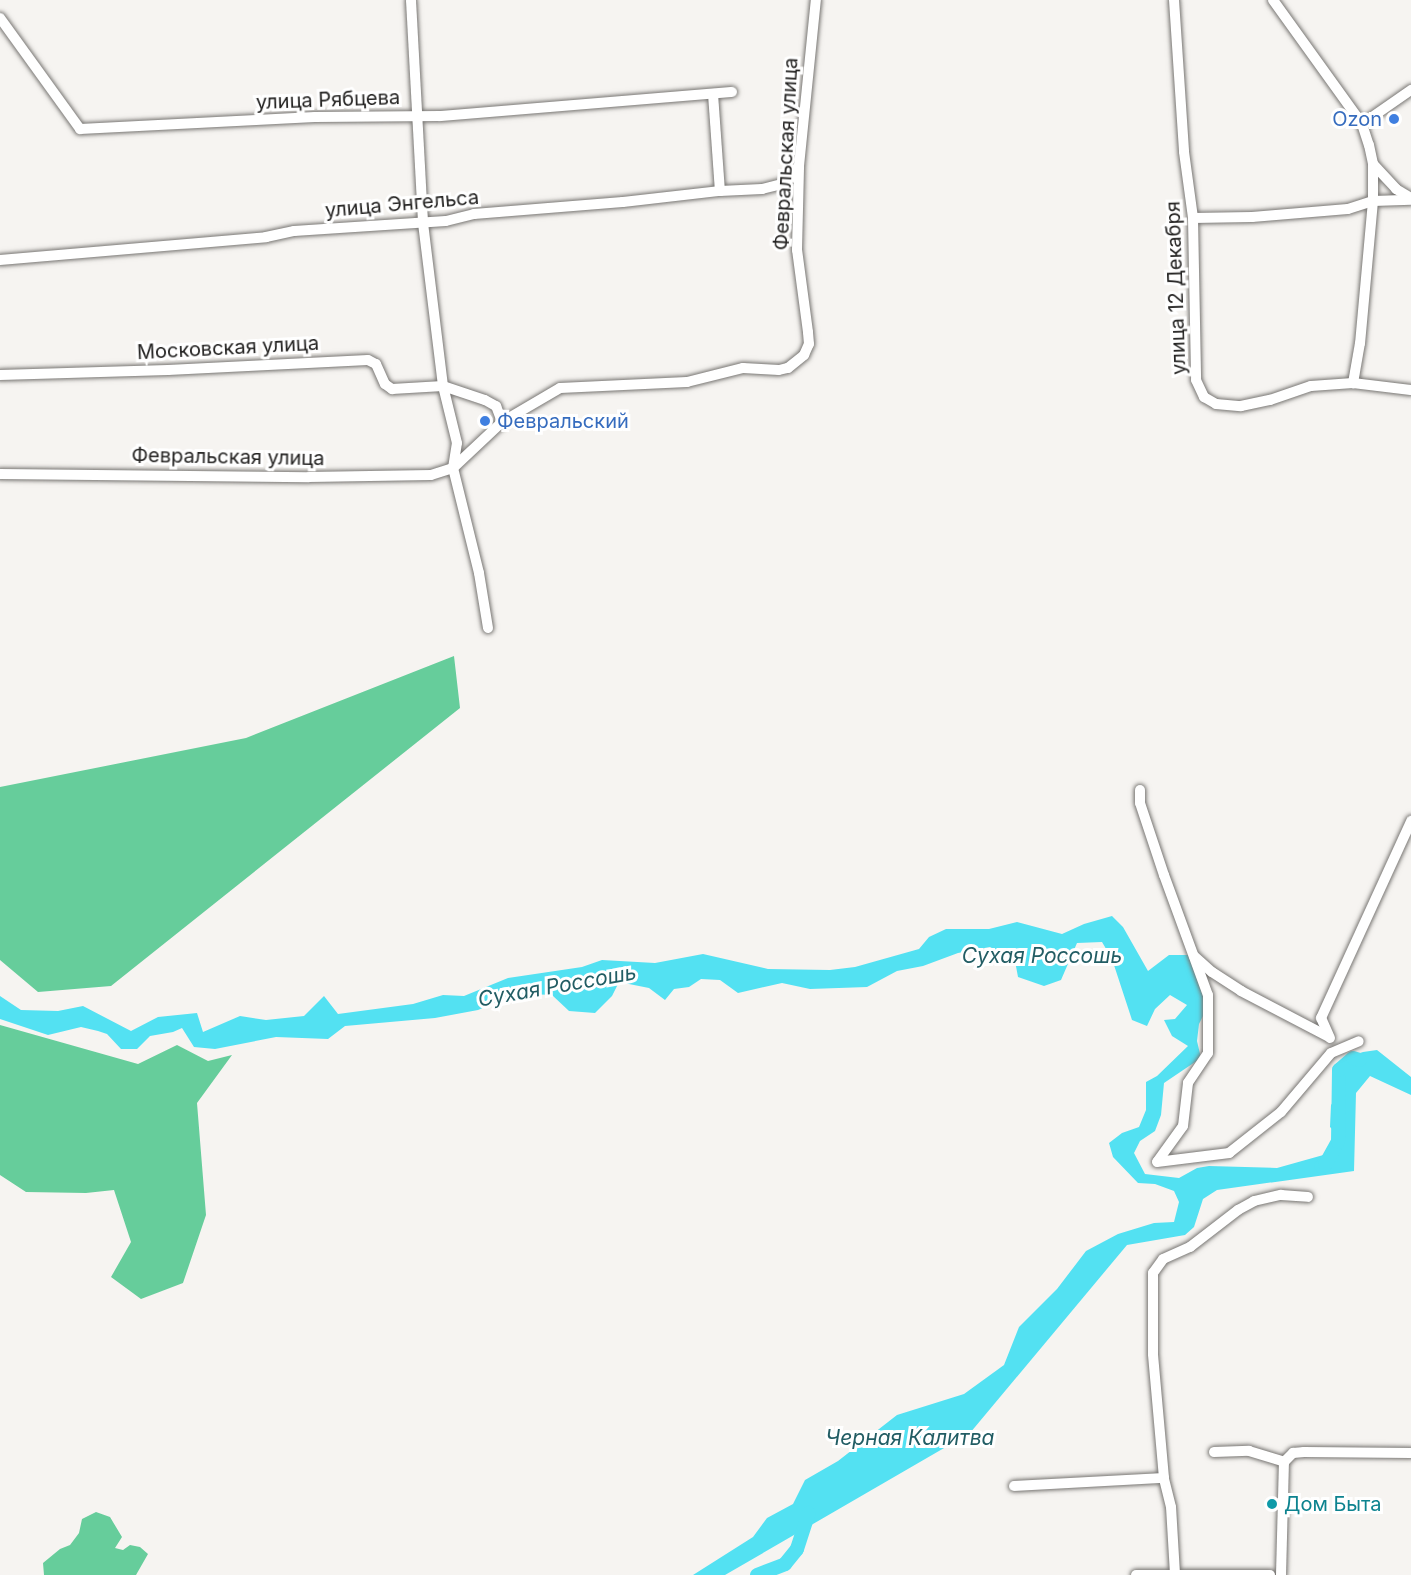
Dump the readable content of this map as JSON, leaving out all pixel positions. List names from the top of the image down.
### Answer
{
  "streets": {
    "street": [
      "улица Рябцева",
      "Февральская улица",
      "улица Энгельса",
      "улица 12 Декабря",
      "Московская улица"
    ]
  },
  "crossings": [
    ["Февральская улица", "улица Энгельса"]
  ],
  "water": ["Сухая Россошь", "Черная Калитва"],
  "places": ["Ozon", "Февральский", "Дом Быта"]
}
